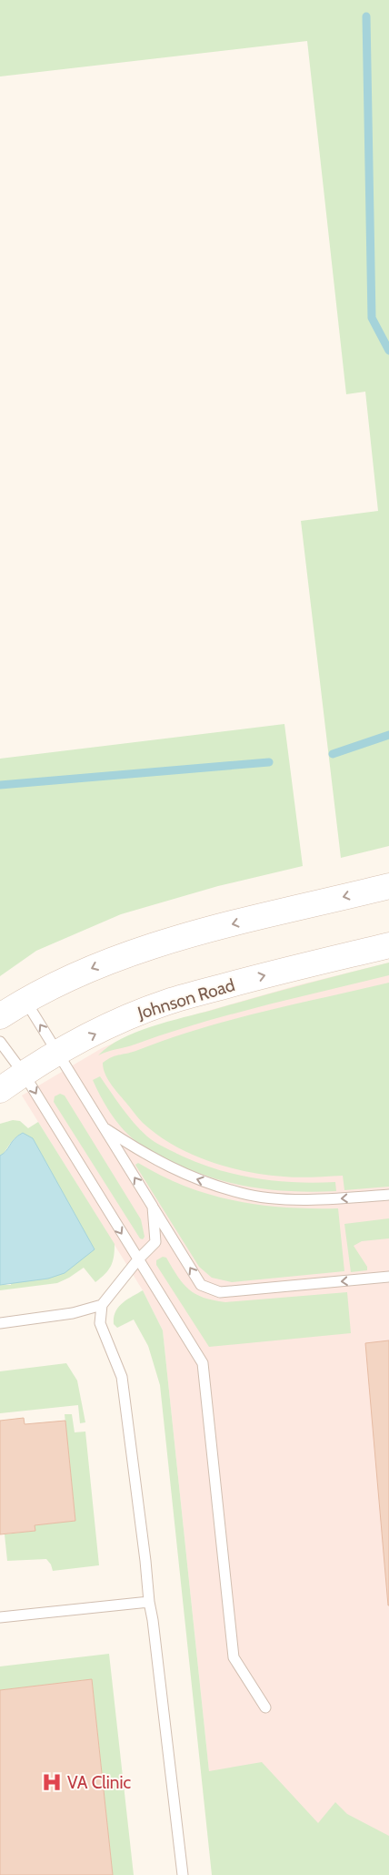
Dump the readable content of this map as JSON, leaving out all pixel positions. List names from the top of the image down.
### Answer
{
  "streets": {
    "main road": ["Johnson Road"]
  },
  "places": {
    "hospital": ["VA Clinic"]
  }
}
